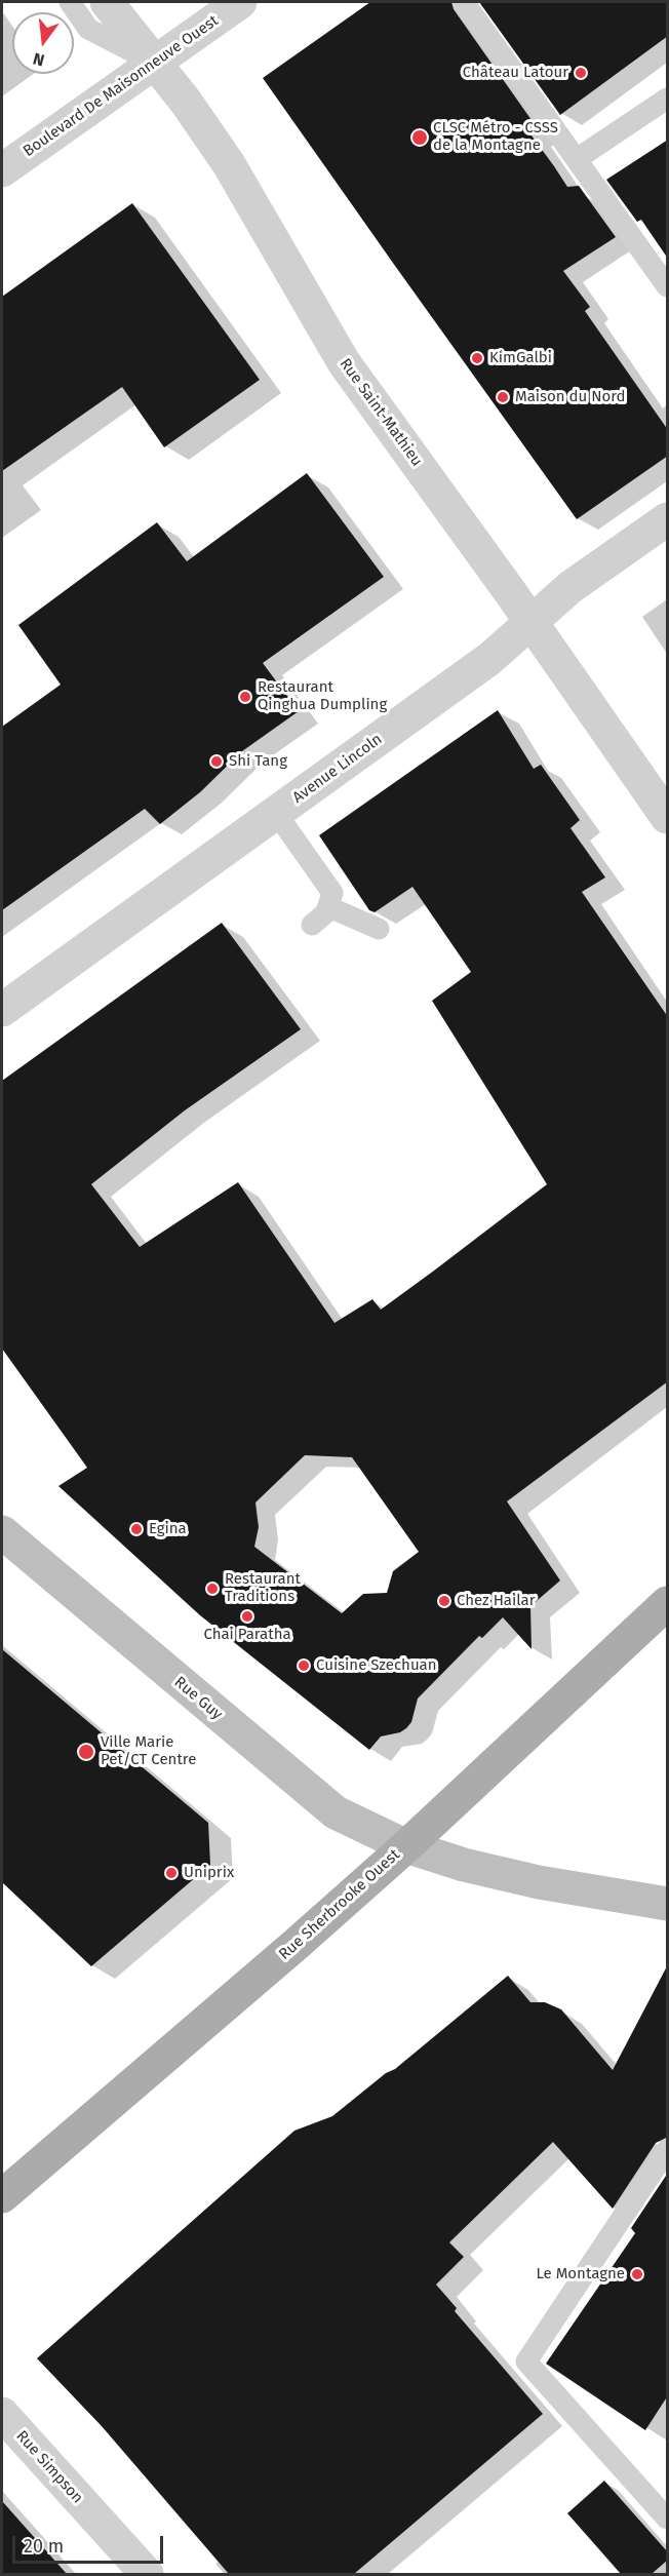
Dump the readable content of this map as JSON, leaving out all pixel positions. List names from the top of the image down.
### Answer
{
  "streets": {
    "main road": ["Rue Guy", "Rue Sherbrooke Ouest"],
    "street": [
      "Boulevard De Maisonneuve Ouest",
      "Rue Saint-Mathieu",
      "Avenue Lincoln",
      "Rue Simpson"
    ]
  },
  "crossings": [
    ["Boulevard De Maisonneuve Ouest", "Rue Saint-Mathieu"],
    ["Rue Saint-Mathieu", "Avenue Lincoln"],
    ["Rue Guy", "Rue Sherbrooke Ouest"]
  ],
  "places": [
    "Château Latour",
    "CLSC Métro - CSSS de la Montagne",
    "KimGalbi",
    "Maison du Nord",
    "Restaurant Qinghua Dumpling",
    "Shi Tang",
    "Egina",
    "Restaurant Traditions",
    "Chez Hailar",
    "Chai Paratha",
    "Cuisine Szechuan",
    "Ville Marie Pet/CT Centre",
    "Uniprix",
    "Le Montagne"
  ],
  "scale_bar": "20 m",
  "north": "bottom"
}
